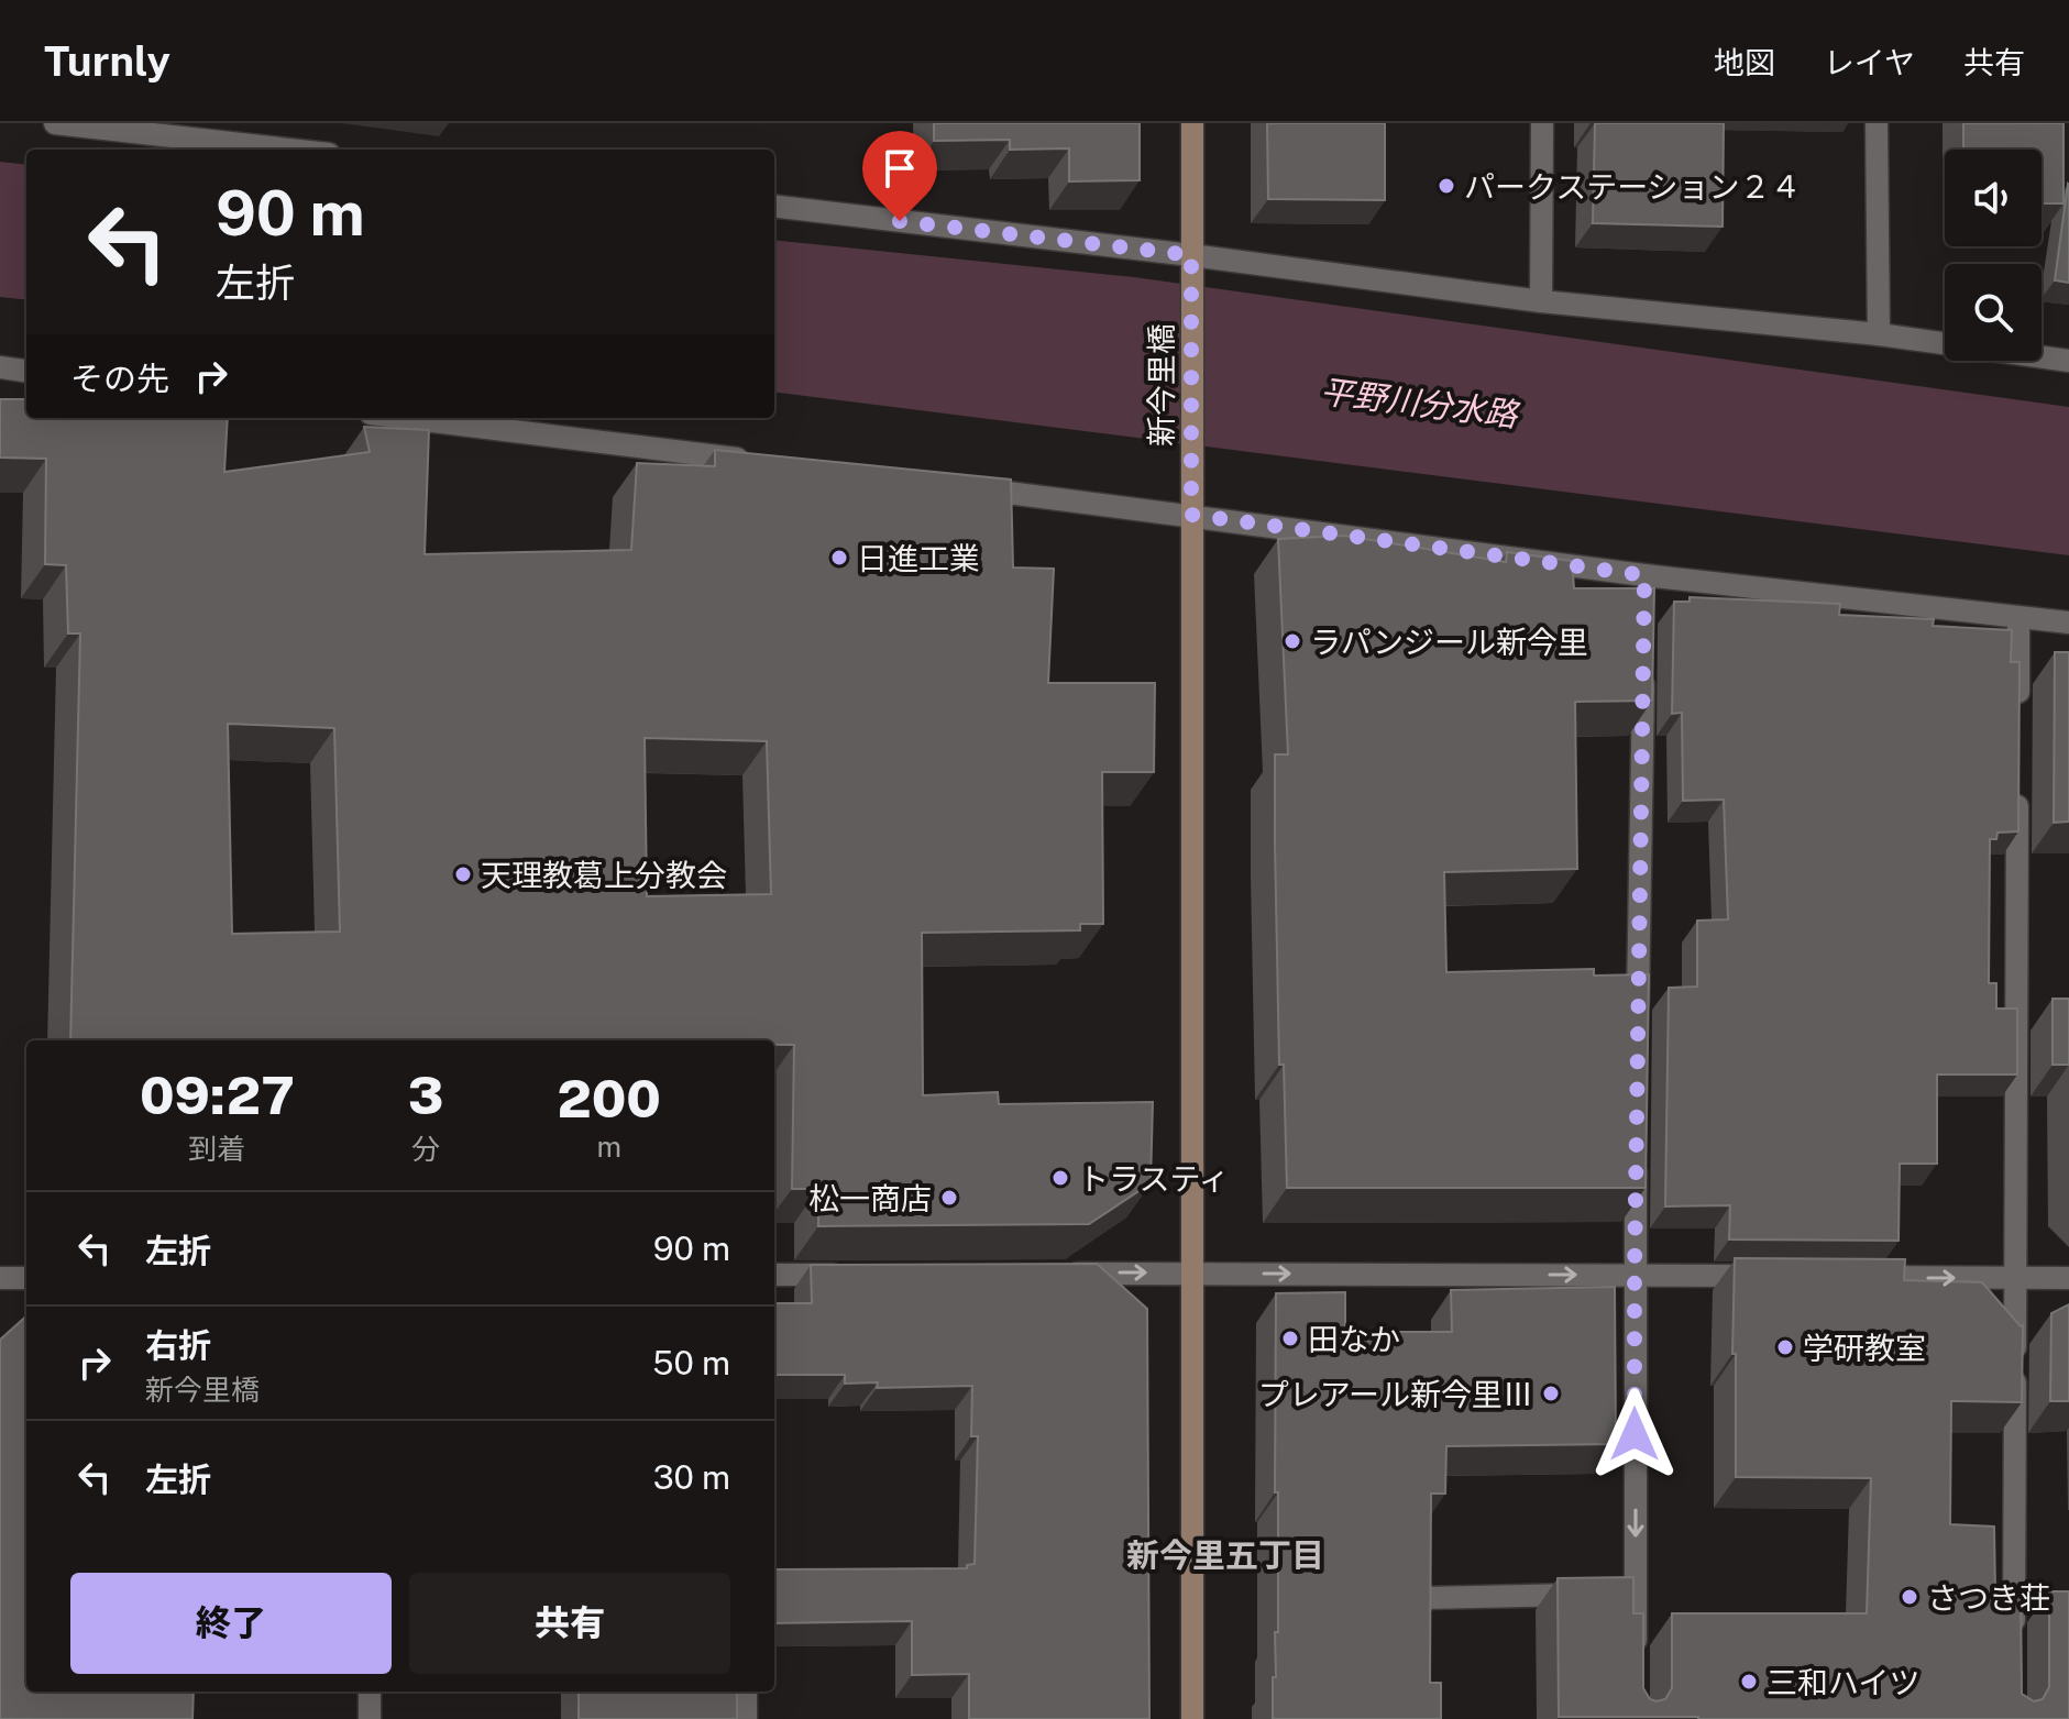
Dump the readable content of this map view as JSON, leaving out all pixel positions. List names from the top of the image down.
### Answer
{
  "streets": {
    "street": ["新今里橋"]
  },
  "districts": ["新今里五丁目"],
  "water": ["平野川分水路"],
  "places": [
    "パークステーション２４",
    "日進工業",
    "ラパンジール新今里",
    "天理教葛上分教会",
    "トラスティ",
    "松一商店",
    "田なか",
    "学研教室",
    "プレアール新今里Ⅲ",
    "さつき荘",
    "三和ハイツ"
  ],
  "page": {
    "header": "Turnly",
    "nav": ["地図", "レイヤ", "共有"],
    "turn": ["90 m", "左折"],
    "then": "その先",
    "eta": [
      "09:27",
      "到着",
      "3",
      "分",
      "200",
      "m"
    ],
    "list": [
      {
        "name": "左折",
        "value": "90 m"
      },
      {
        "name": "右折",
        "note": "新今里橋",
        "value": "50 m"
      },
      {
        "name": "左折",
        "value": "30 m"
      }
    ],
    "buttons": ["終了", "共有"]
  }
}
